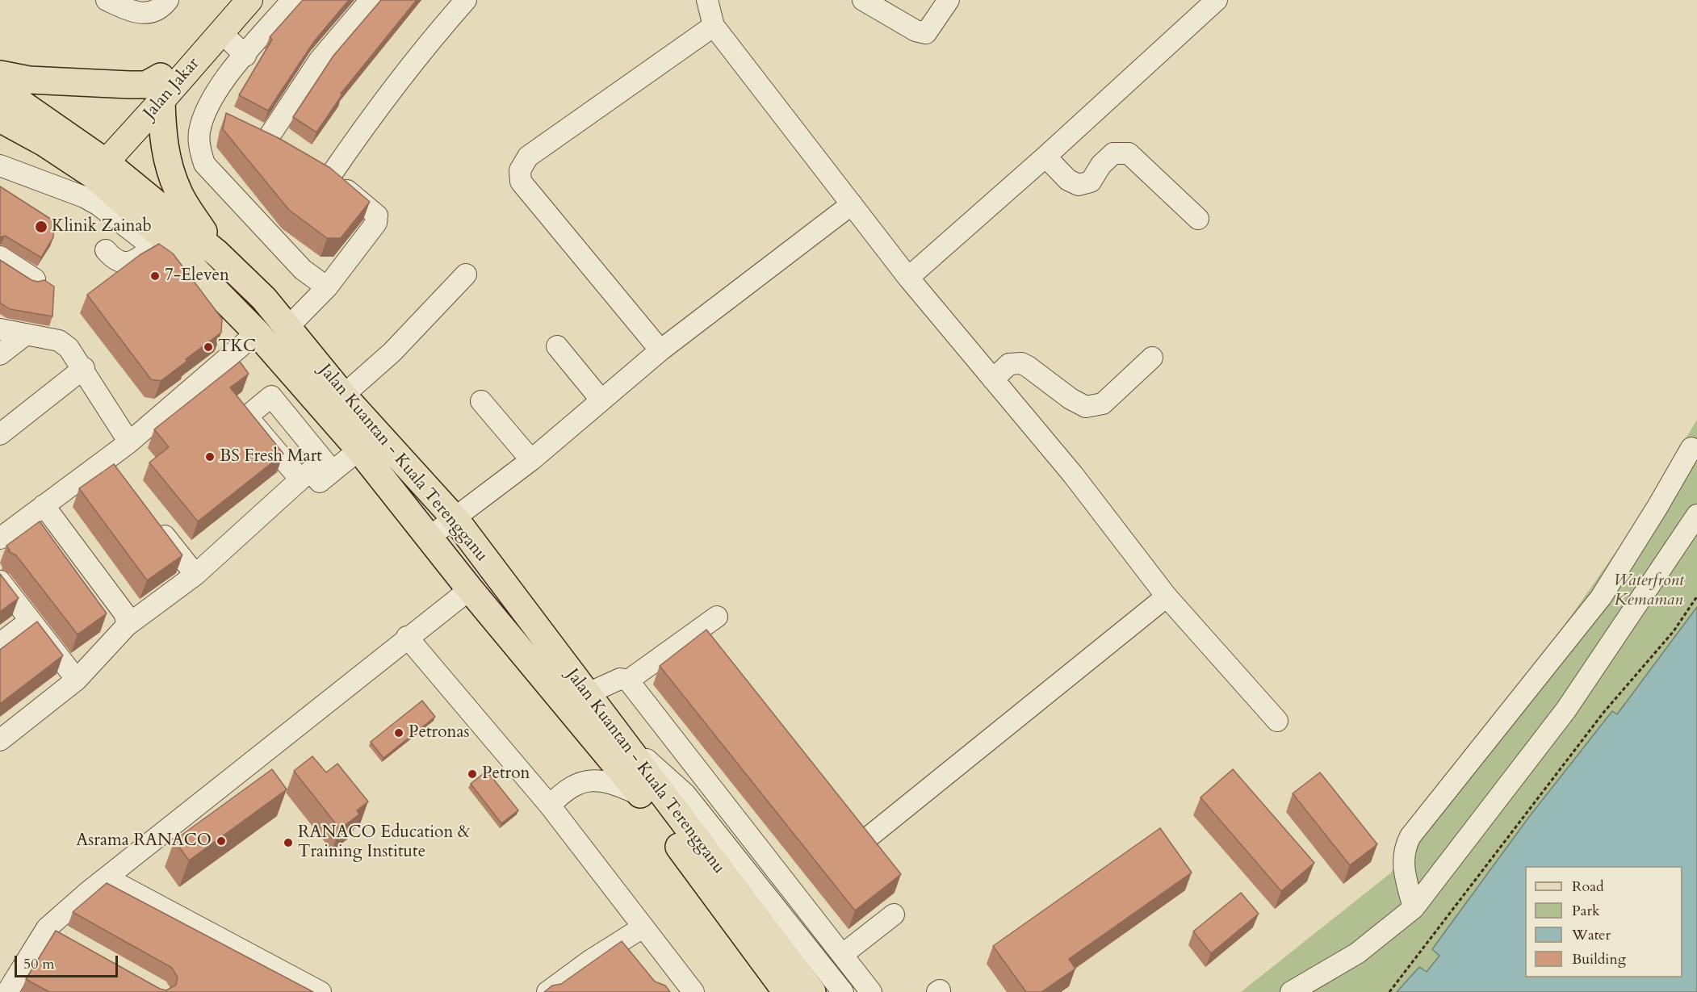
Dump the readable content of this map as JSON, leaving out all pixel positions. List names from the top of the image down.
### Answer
{
  "streets": {
    "highway": ["Jalan Kuantan - Kuala Terengganu"],
    "main road": ["Jalan Jakar"]
  },
  "crossings": [
    ["Jalan Jakar", "Jalan Kuantan - Kuala Terengganu"]
  ],
  "parks": ["Waterfront Kemaman"],
  "places": [
    "Klinik Zainab",
    "7-Eleven",
    "TKC",
    "BS Fresh Mart",
    "Petronas",
    "Petron",
    "Asrama RANACO",
    "RANACO Education & Training Institute"
  ],
  "legend": [
    "Road",
    "Park",
    "Water",
    "Building"
  ],
  "scale_bar": "50 m"
}
